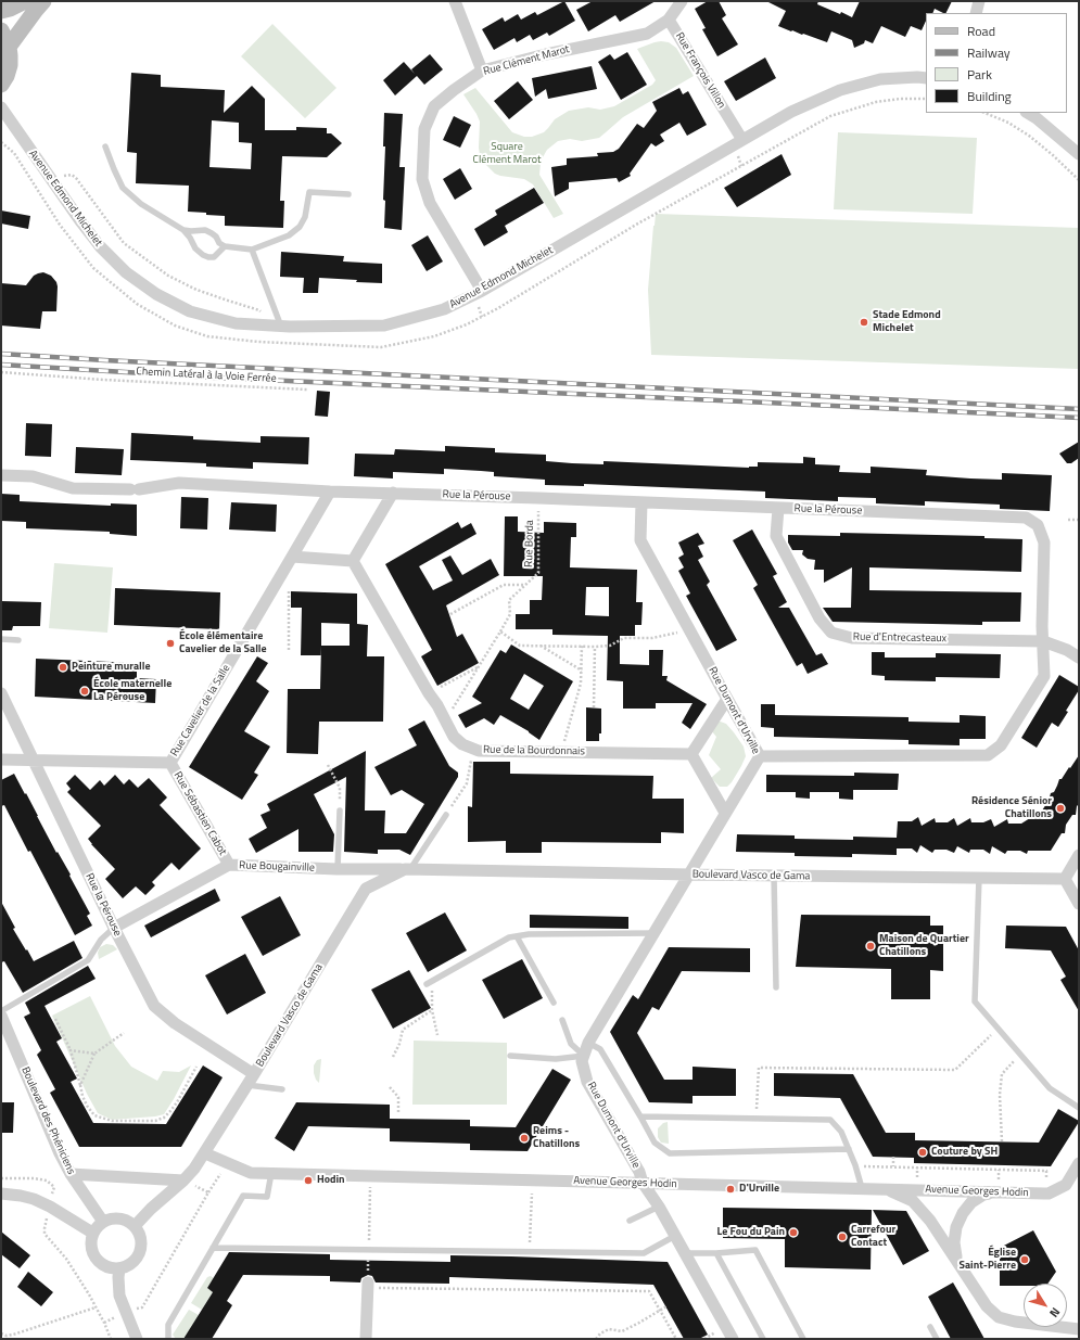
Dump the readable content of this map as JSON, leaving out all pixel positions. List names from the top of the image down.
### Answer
{
  "streets": {
    "street": [
      "Rue Clément Marot",
      "Rue François Villon",
      "Avenue Edmond Michelet",
      "Rue la Pérouse",
      "Rue d'Entrecasteaux",
      "Rue Cavelier de la Salle",
      "Rue Dumont d'Urville",
      "Rue de la Bourdonnais",
      "Rue Sébastien Cabot",
      "Rue Bougainville",
      "Boulevard Vasco de Gama",
      "Boulevard des Phéniciens",
      "Avenue Georges Hodin"
    ],
    "path": ["Chemin Latéral à la Voie Ferrée", "Rue Borda"]
  },
  "crossings": [
    ["Rue Clément Marot", "Rue François Villon"],
    ["Rue Clément Marot", "Avenue Edmond Michelet"],
    ["Rue François Villon", "Avenue Edmond Michelet"],
    ["Rue la Pérouse", "Rue Borda"],
    ["Rue la Pérouse", "Rue d'Entrecasteaux"],
    ["Rue la Pérouse", "Rue Cavelier de la Salle"],
    ["Rue la Pérouse", "Rue Dumont d'Urville"],
    ["Rue la Pérouse", "Rue Bougainville"],
    ["Rue la Pérouse", "Boulevard Vasco de Gama"],
    ["Rue Borda", "Rue de la Bourdonnais"],
    ["Rue Cavelier de la Salle", "Rue Sébastien Cabot"],
    ["Rue Dumont d'Urville", "Boulevard Vasco de Gama"],
    ["Rue Dumont d'Urville", "Avenue Georges Hodin"],
    ["Rue Sébastien Cabot", "Rue Bougainville"],
    ["Rue Bougainville", "Boulevard Vasco de Gama"],
    ["Boulevard Vasco de Gama", "Boulevard des Phéniciens"],
    ["Boulevard Vasco de Gama", "Avenue Georges Hodin"]
  ],
  "parks": ["Square Clément Marot"],
  "places": [
    "Stade Edmond Michelet",
    "École élémentaire Cavelier de la Salle",
    "Peinture muralle",
    "École maternelle La Pérouse",
    "Résidence Sénior Chatillons",
    "Maison de Quartier Chatillons",
    "Reims - Chatillons",
    "Couture by SH",
    "Hodin",
    "D'Urville",
    "Le Fou du Pain",
    "Carrefour Contact",
    "Église Saint-Pierre"
  ],
  "legend": [
    "Road",
    "Railway",
    "Park",
    "Building"
  ],
  "north": "bottom right"
}
